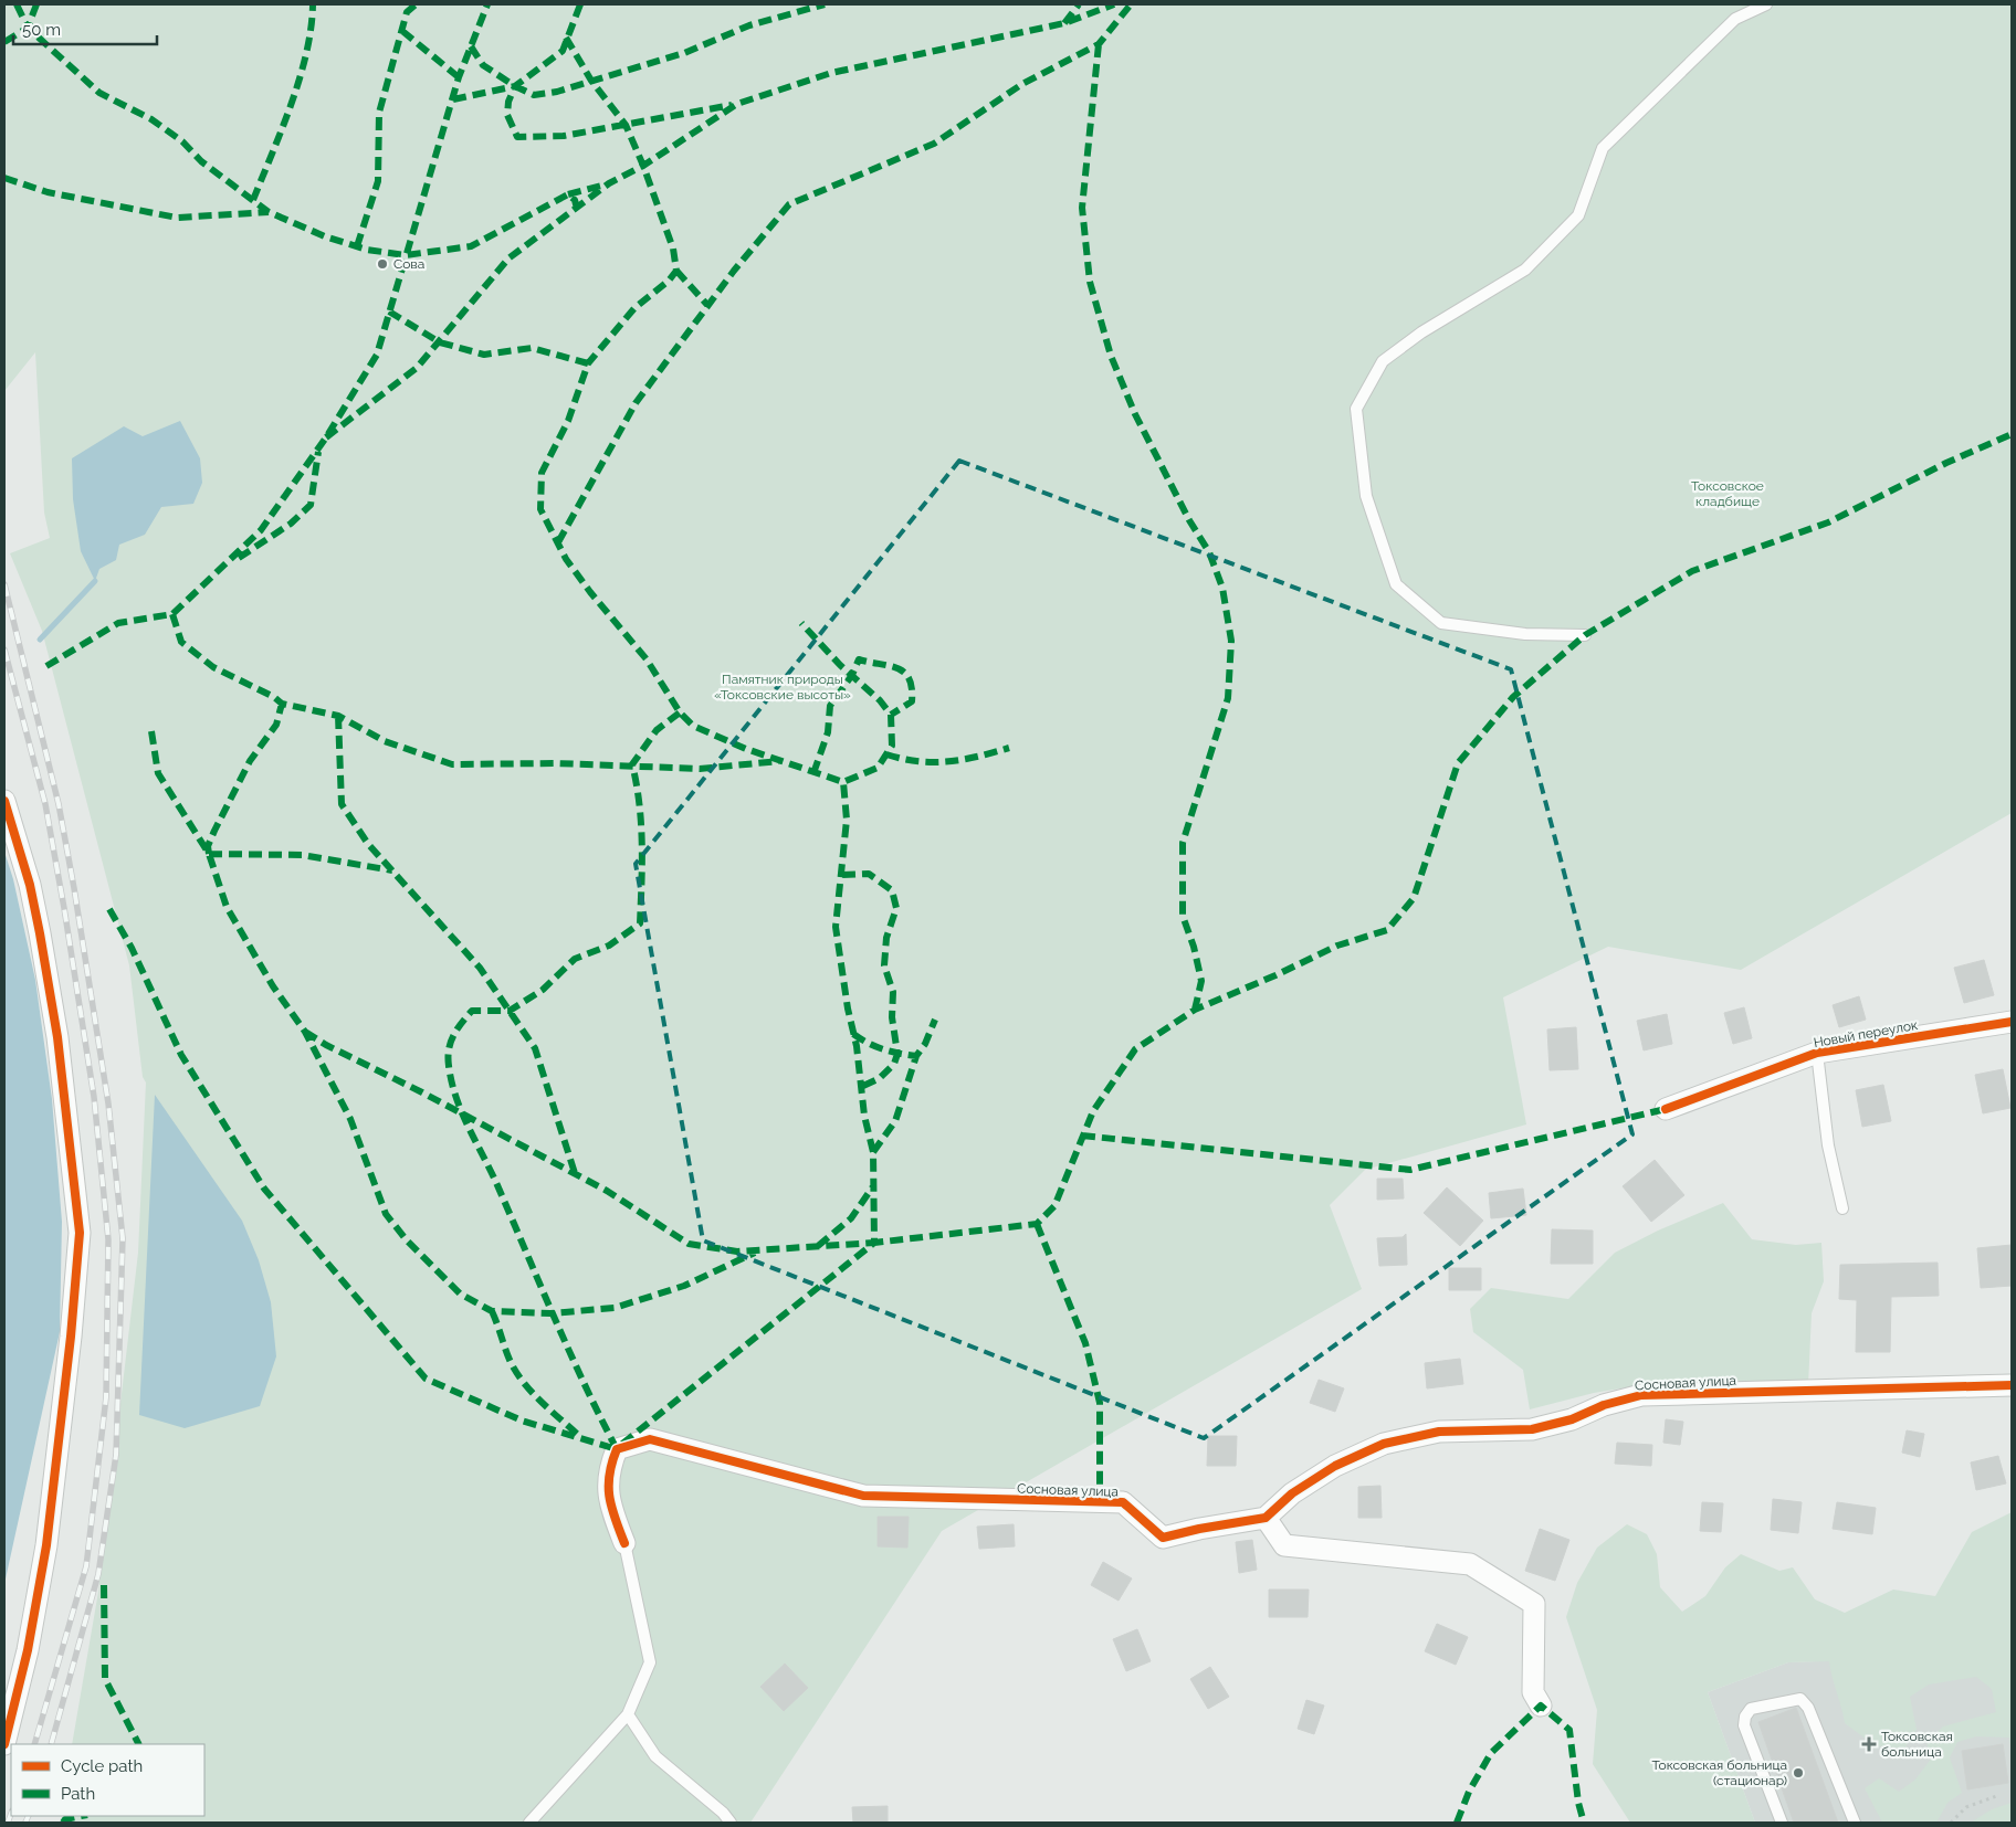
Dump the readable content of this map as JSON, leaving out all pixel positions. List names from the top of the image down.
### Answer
{
  "streets": {
    "street": ["Новый переулок", "Сосновая улица"]
  },
  "parks": ["Токсовское кладбище", "Памятник природы «Токсовские высоты»"],
  "places": {
    "other": ["Сова", "Токсовская больница (стационар)"],
    "health": ["Токсовская больница"]
  },
  "legend": ["Cycle path", "Path"],
  "scale_bar": "50 m"
}
